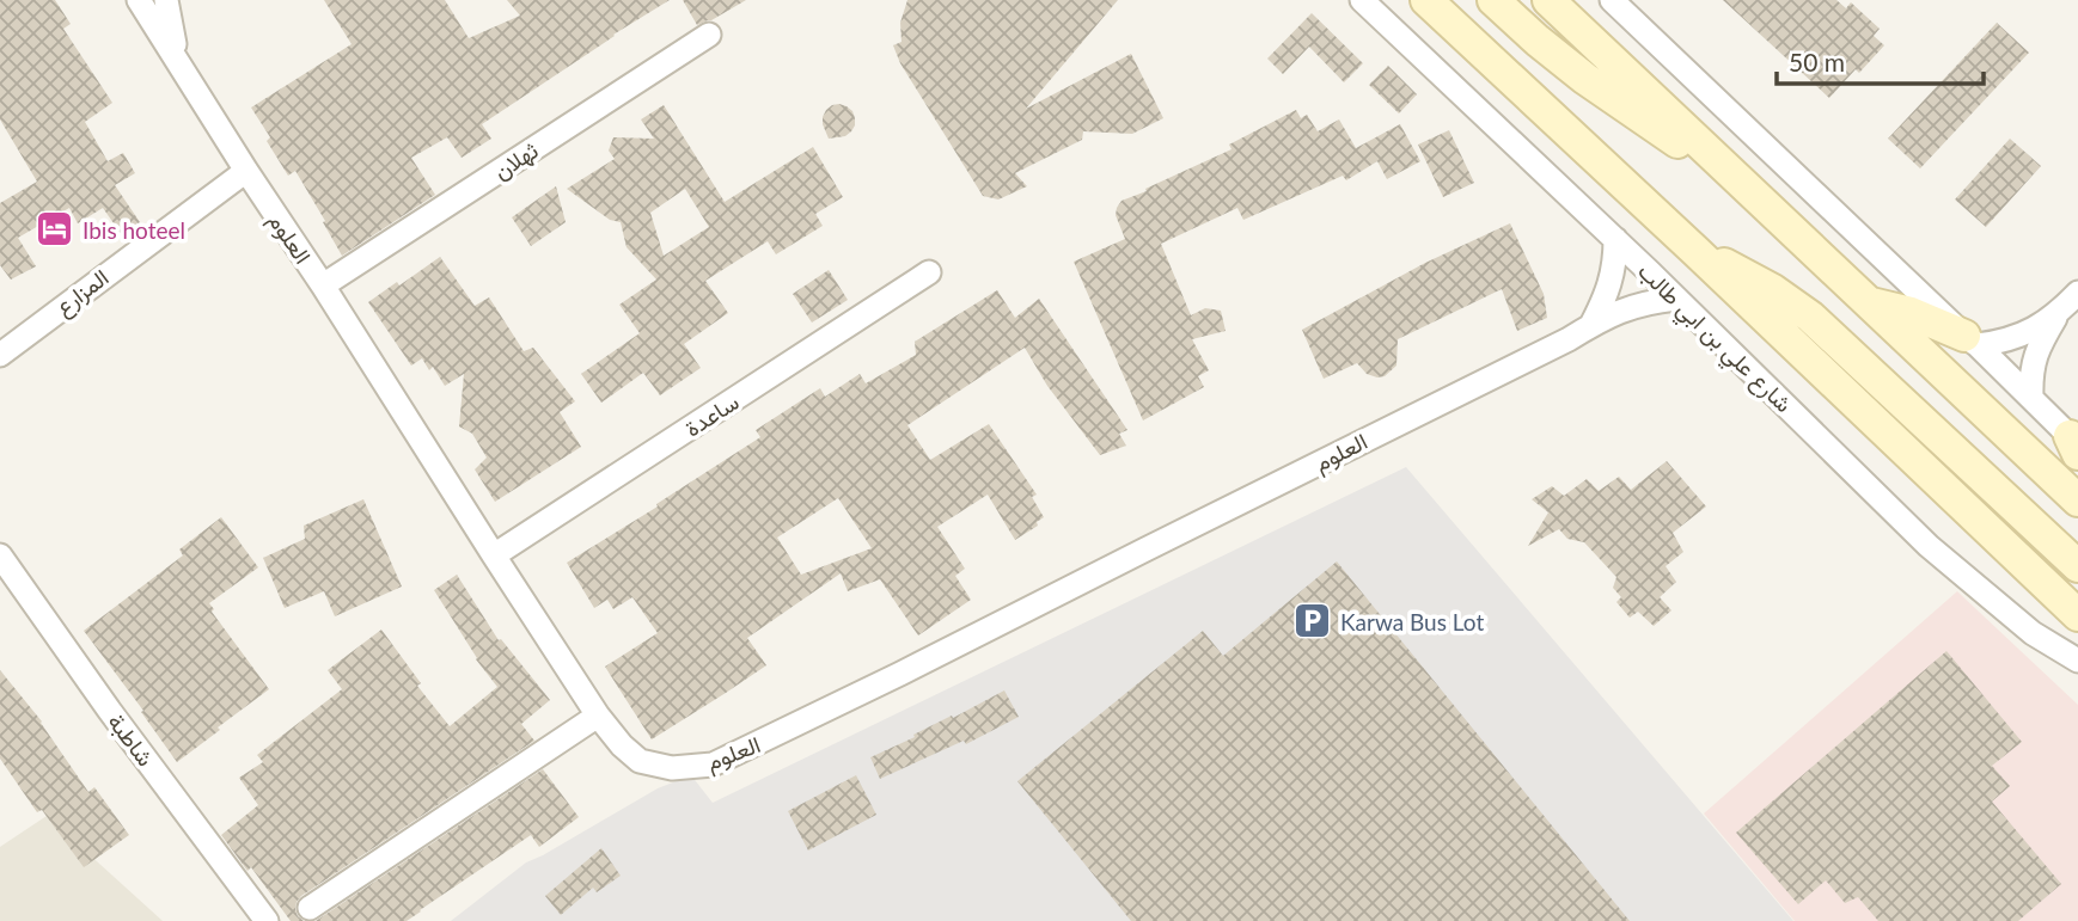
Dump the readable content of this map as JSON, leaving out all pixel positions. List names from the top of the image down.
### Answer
{
  "streets": {
    "main road": ["شارع علي بن ابي طالب"],
    "street": [
      "ثهلان",
      "العلوم",
      "المزارع",
      "ساعدة",
      "شاطبة"
    ]
  },
  "crossings": [
    ["ثهلان", "العلوم"],
    ["العلوم", "المزارع"],
    ["العلوم", "شارع علي بن ابي طالب"],
    ["العلوم", "ساعدة"]
  ],
  "places": {
    "hotel": ["Ibis hoteel"],
    "parking": ["Karwa Bus Lot"]
  },
  "scale_bar": "50 m"
}
